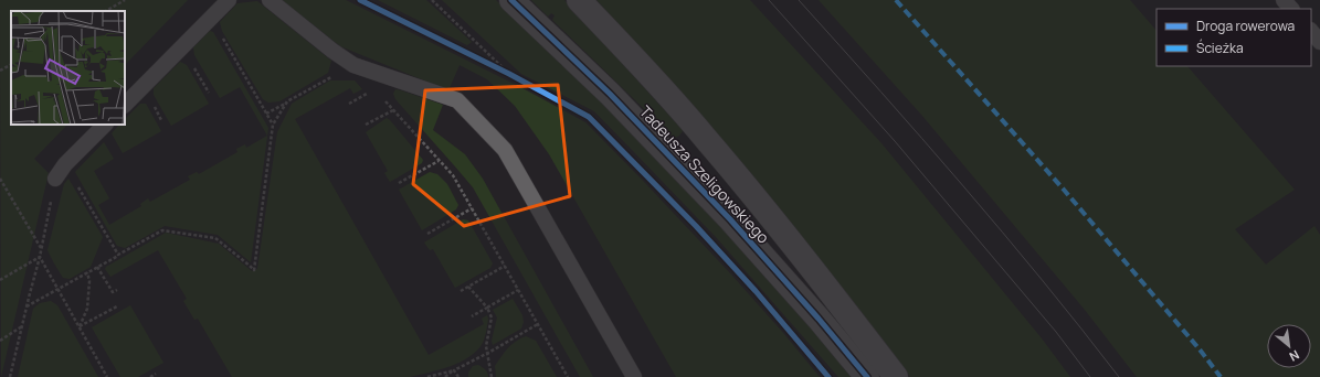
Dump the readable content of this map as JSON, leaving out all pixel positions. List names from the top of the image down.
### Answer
{
  "streets": {
    "street": ["Tadeusza Szeligowskiego"]
  },
  "legend": ["Droga rowerowa", "Ścieżka"],
  "north": "bottom right"
}
